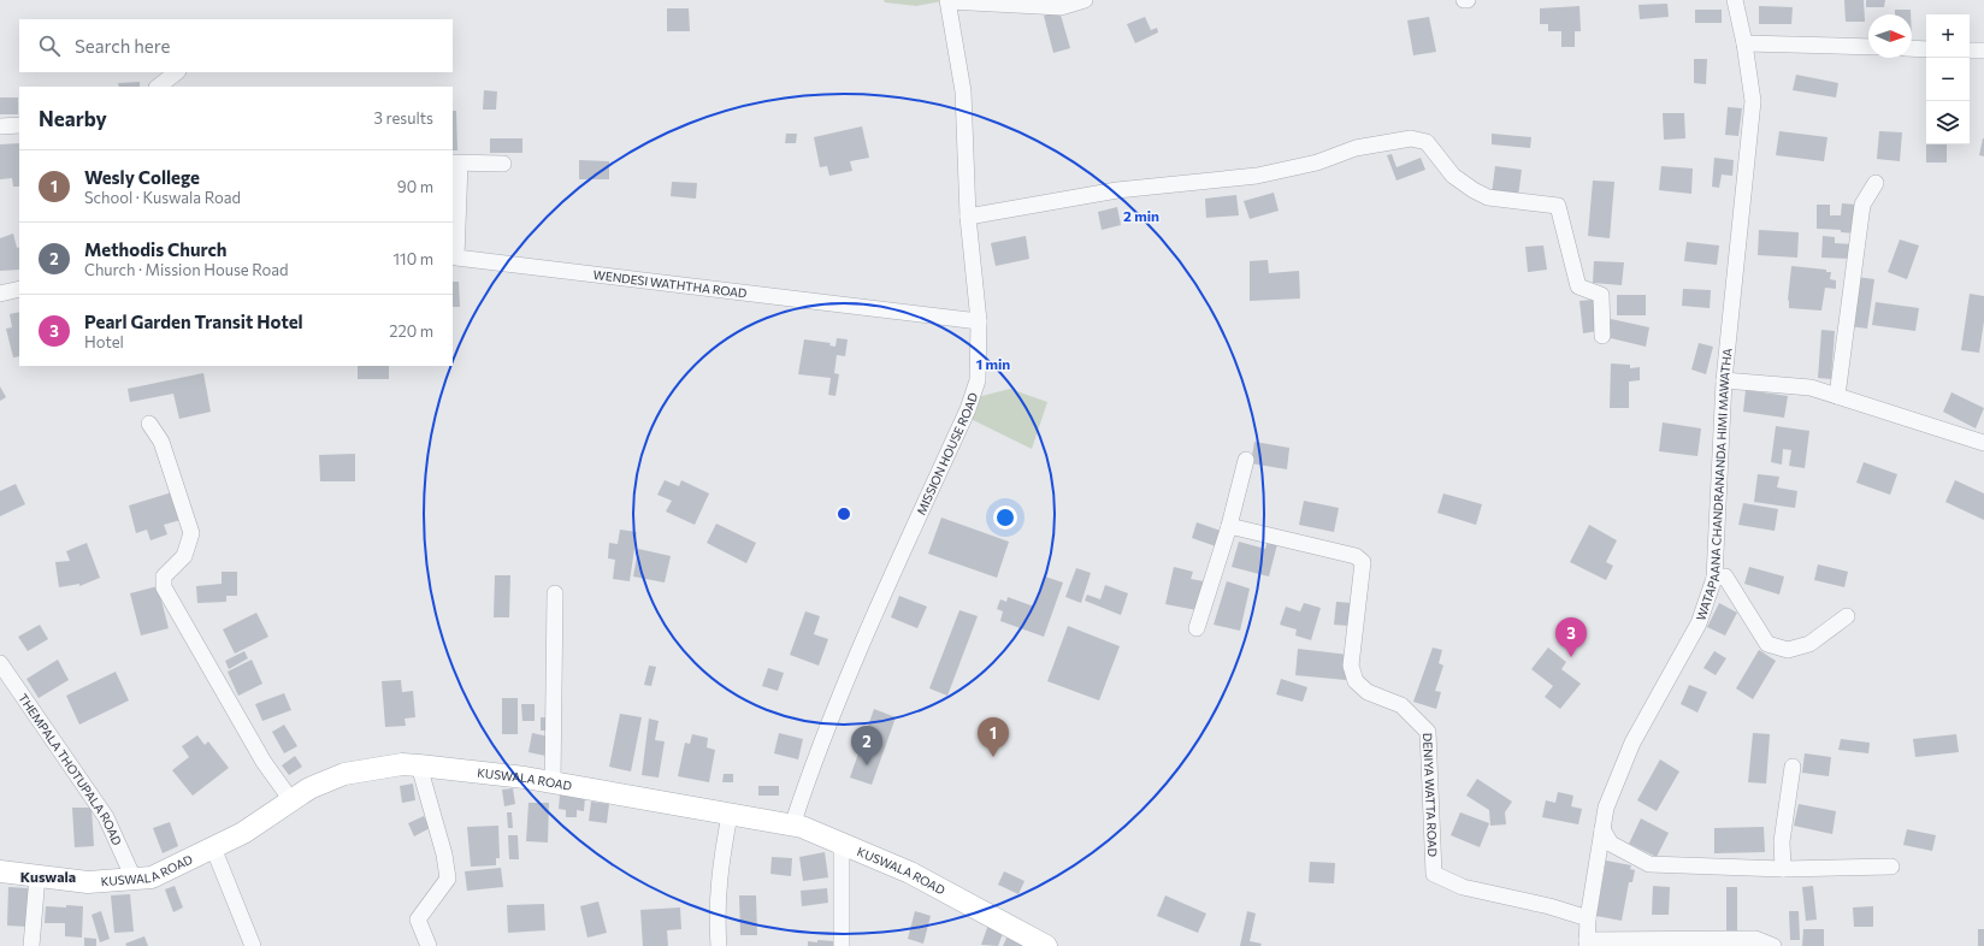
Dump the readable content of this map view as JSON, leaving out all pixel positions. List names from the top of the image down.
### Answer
{
  "streets": {
    "street": [
      "WENDESI WATHTHA ROAD",
      "MISSION HOUSE ROAD",
      "WATAPAANA CHANDRANANDA HIMI MAWATHA",
      "THEMPALA THOTUPALA ROAD",
      "KUSWALA ROAD",
      "DENIYA WATTA ROAD"
    ]
  },
  "crossings": [
    ["WENDESI WATHTHA ROAD", "MISSION HOUSE ROAD"],
    ["MISSION HOUSE ROAD", "KUSWALA ROAD"],
    ["WATAPAANA CHANDRANANDA HIMI MAWATHA", "DENIYA WATTA ROAD"],
    ["THEMPALA THOTUPALA ROAD", "KUSWALA ROAD"]
  ],
  "districts": ["Kuswala"],
  "north": "right",
  "page": {
    "map_buttons": ["+", "−"],
    "search": "Search here",
    "heading": ["Nearby", "3 results"],
    "list": [
      {
        "mark": "1",
        "name": "Wesly College",
        "note": "School · Kuswala Road",
        "value": "90 m"
      },
      {
        "mark": "2",
        "name": "Methodis Church",
        "note": "Church · Mission House Road",
        "value": "110 m"
      },
      {
        "mark": "3",
        "name": "Pearl Garden Transit Hotel",
        "note": "Hotel",
        "value": "220 m"
      }
    ],
    "pins": ["3", "1", "2"]
  },
  "rings": ["2 min", "1 min"]
}
